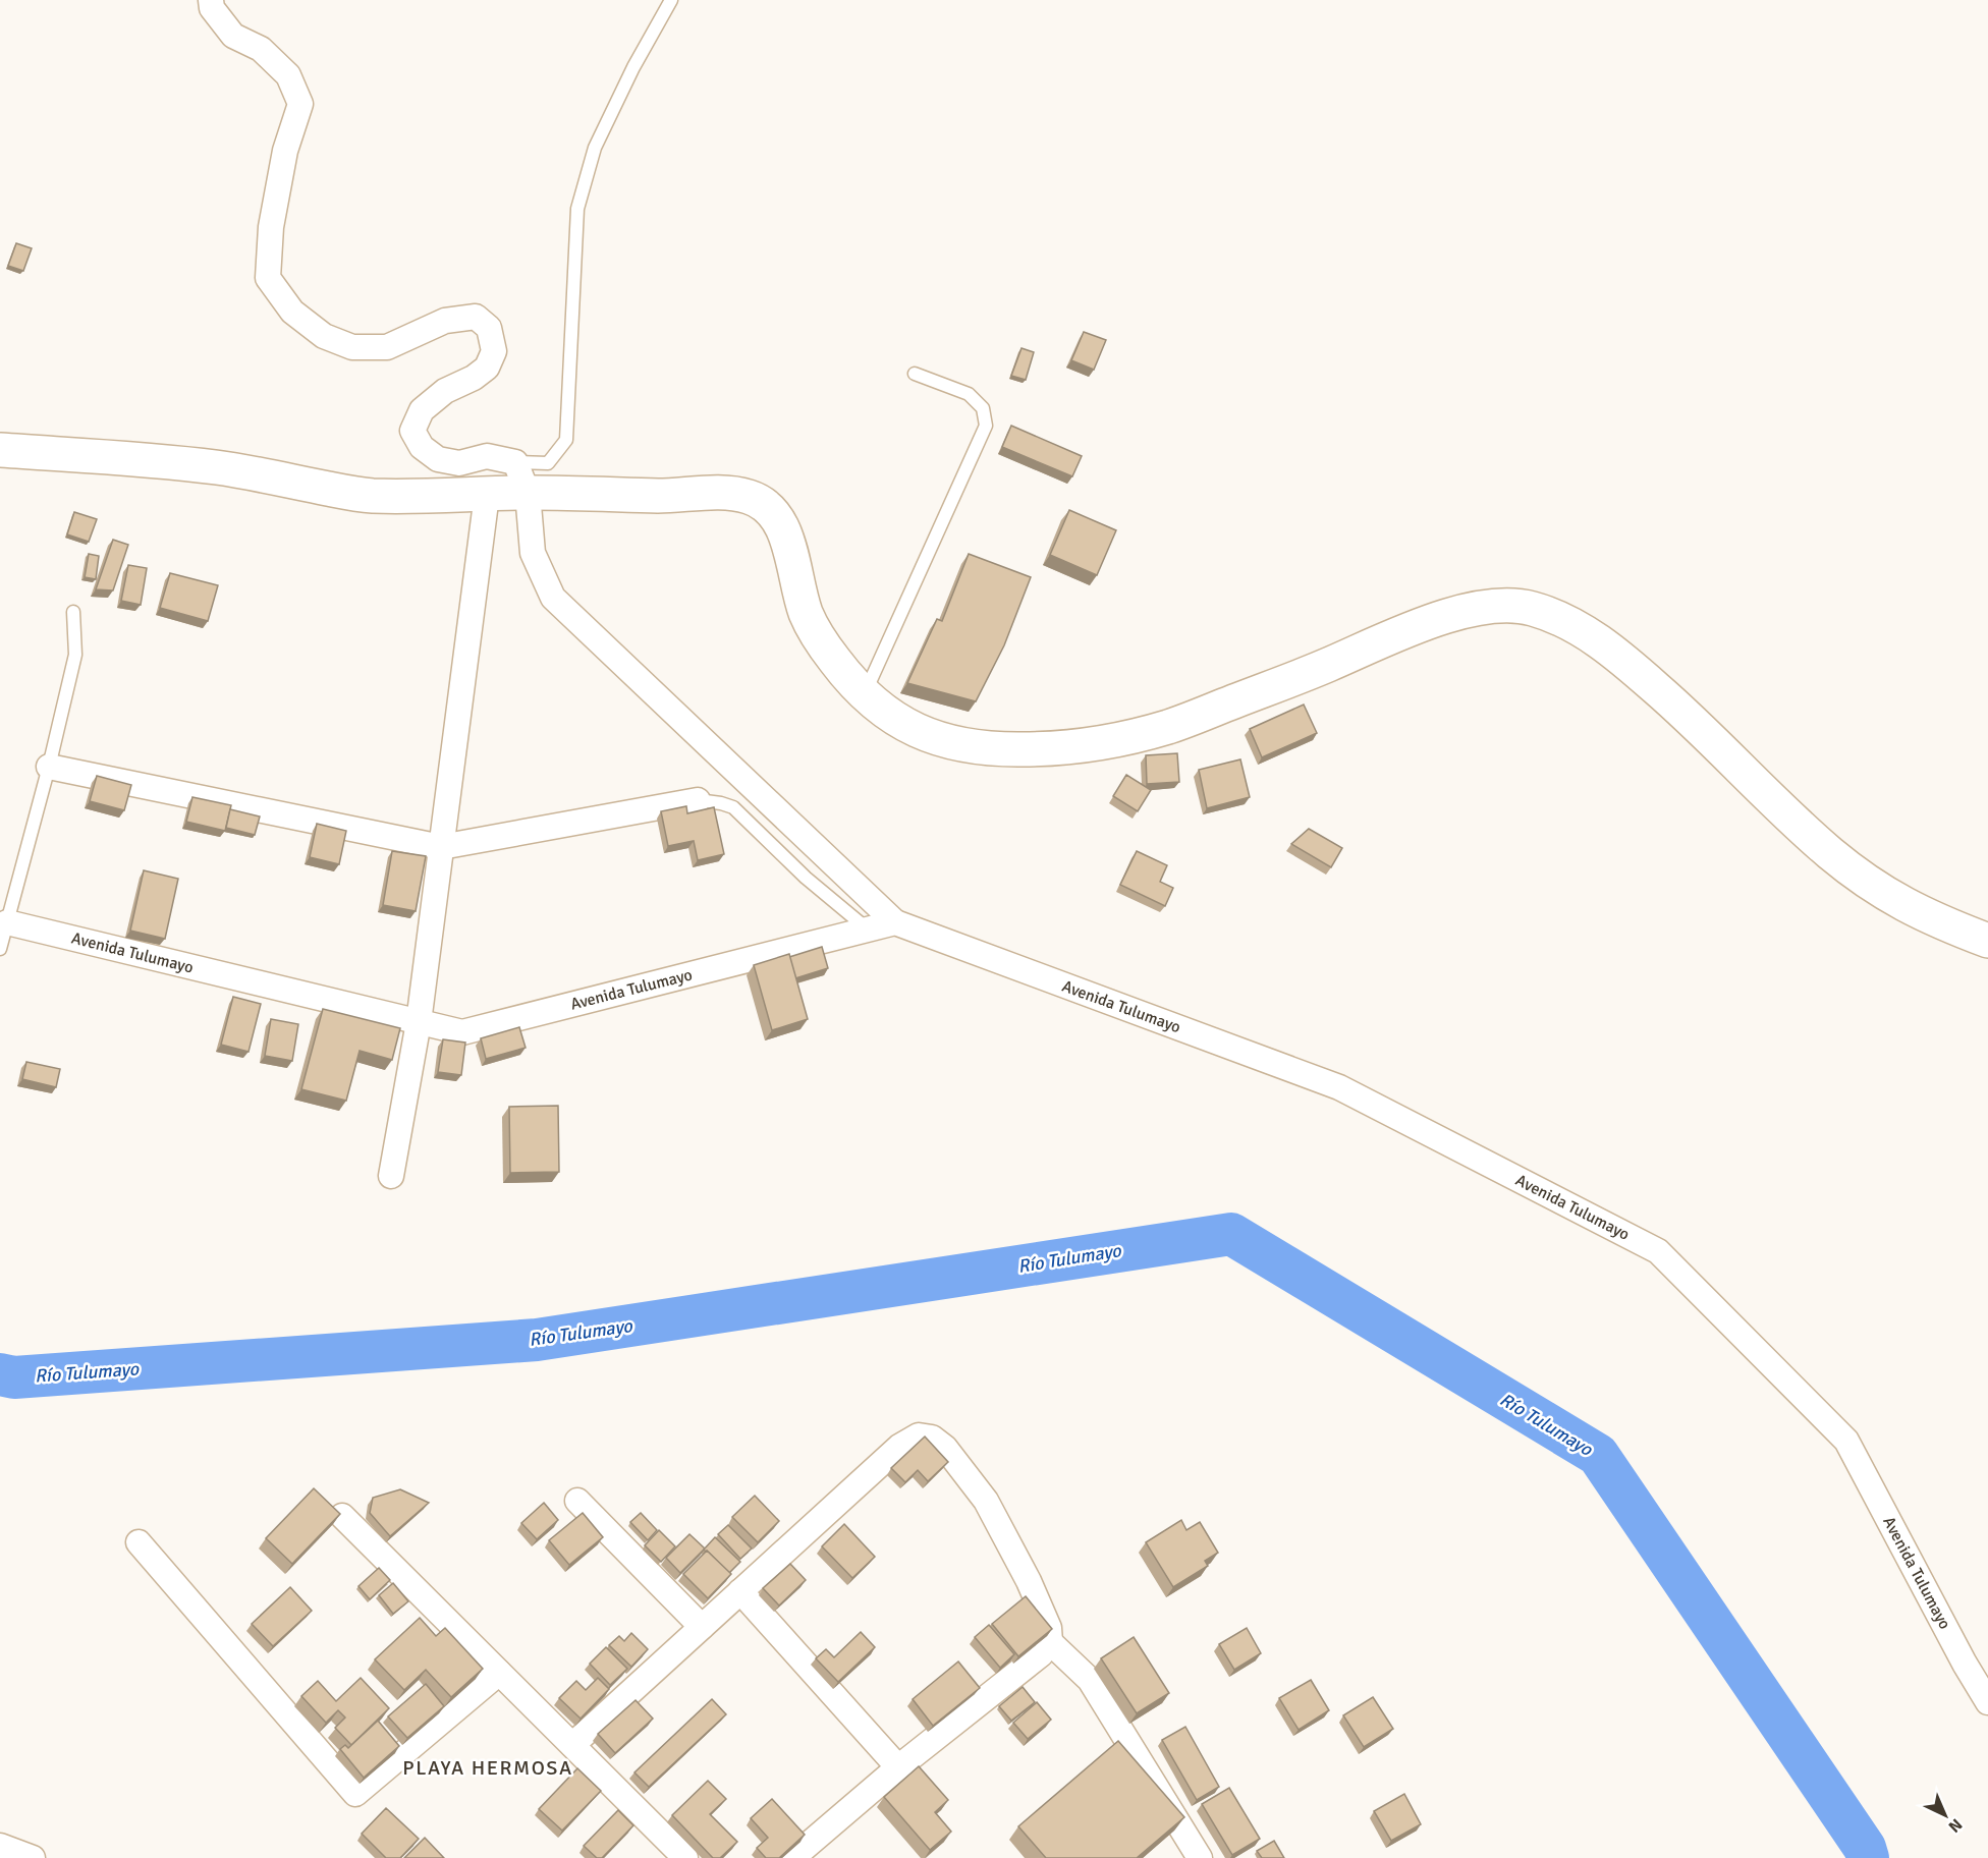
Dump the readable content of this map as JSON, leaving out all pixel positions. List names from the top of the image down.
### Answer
{
  "streets": {
    "street": ["Avenida Tulumayo"]
  },
  "districts": ["PLAYA HERMOSA"],
  "water": ["Río Tulumayo"],
  "north": "bottom right"
}
